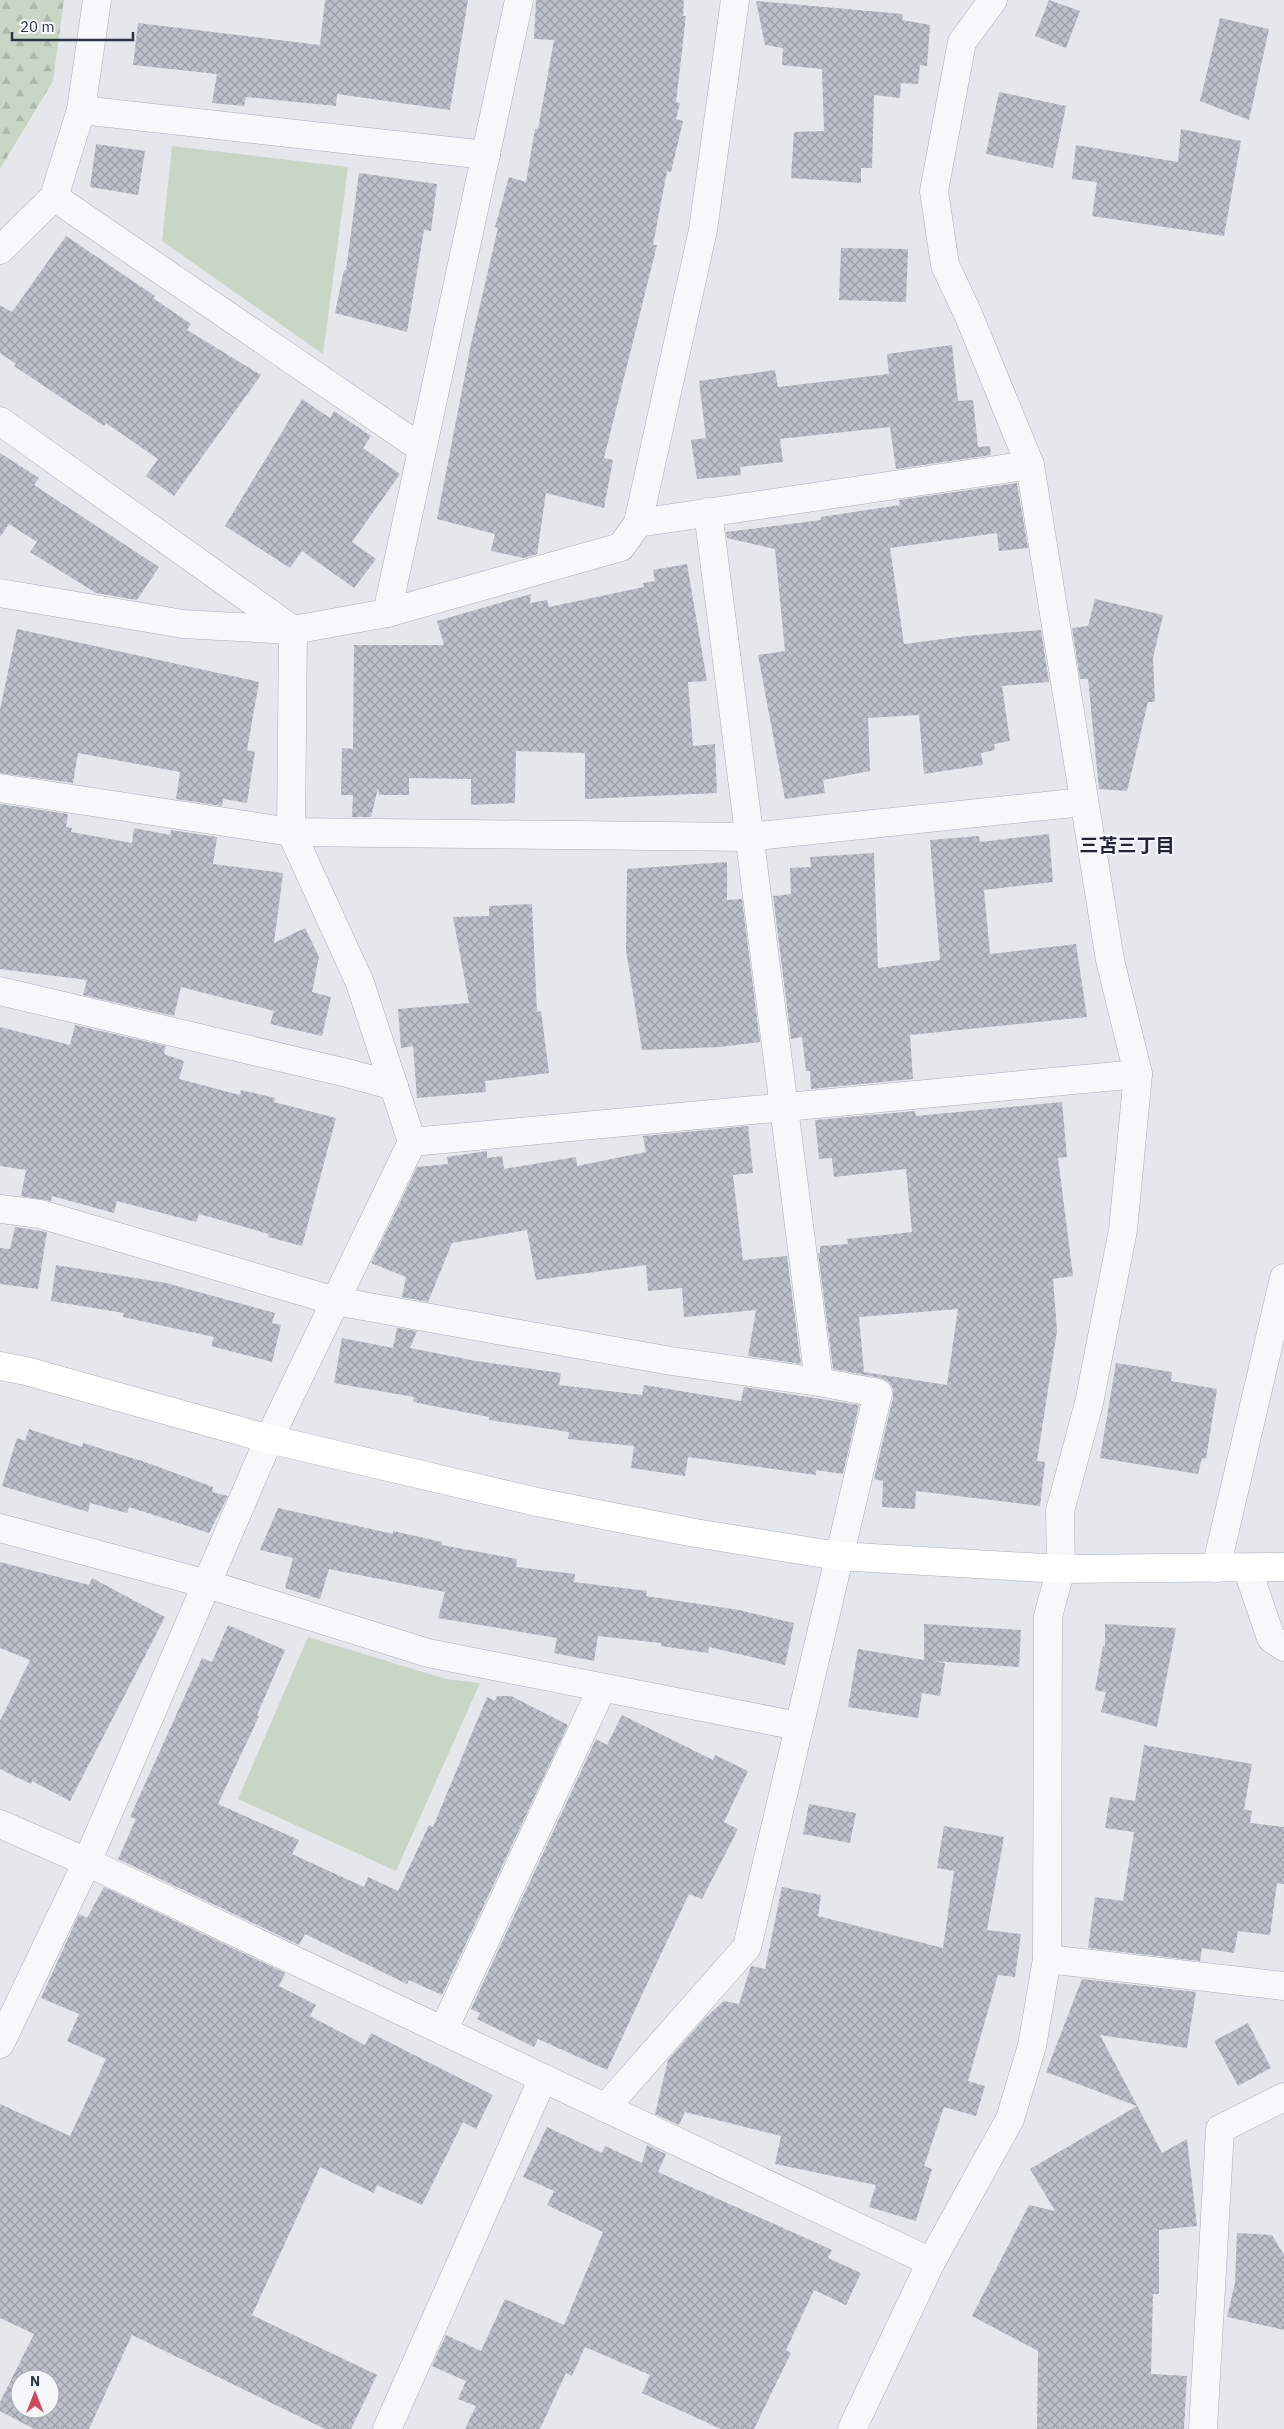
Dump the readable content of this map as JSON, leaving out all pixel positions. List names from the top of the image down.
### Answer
{
  "districts": ["三苫三丁目"],
  "scale_bar": "20 m",
  "north": "top"
}
